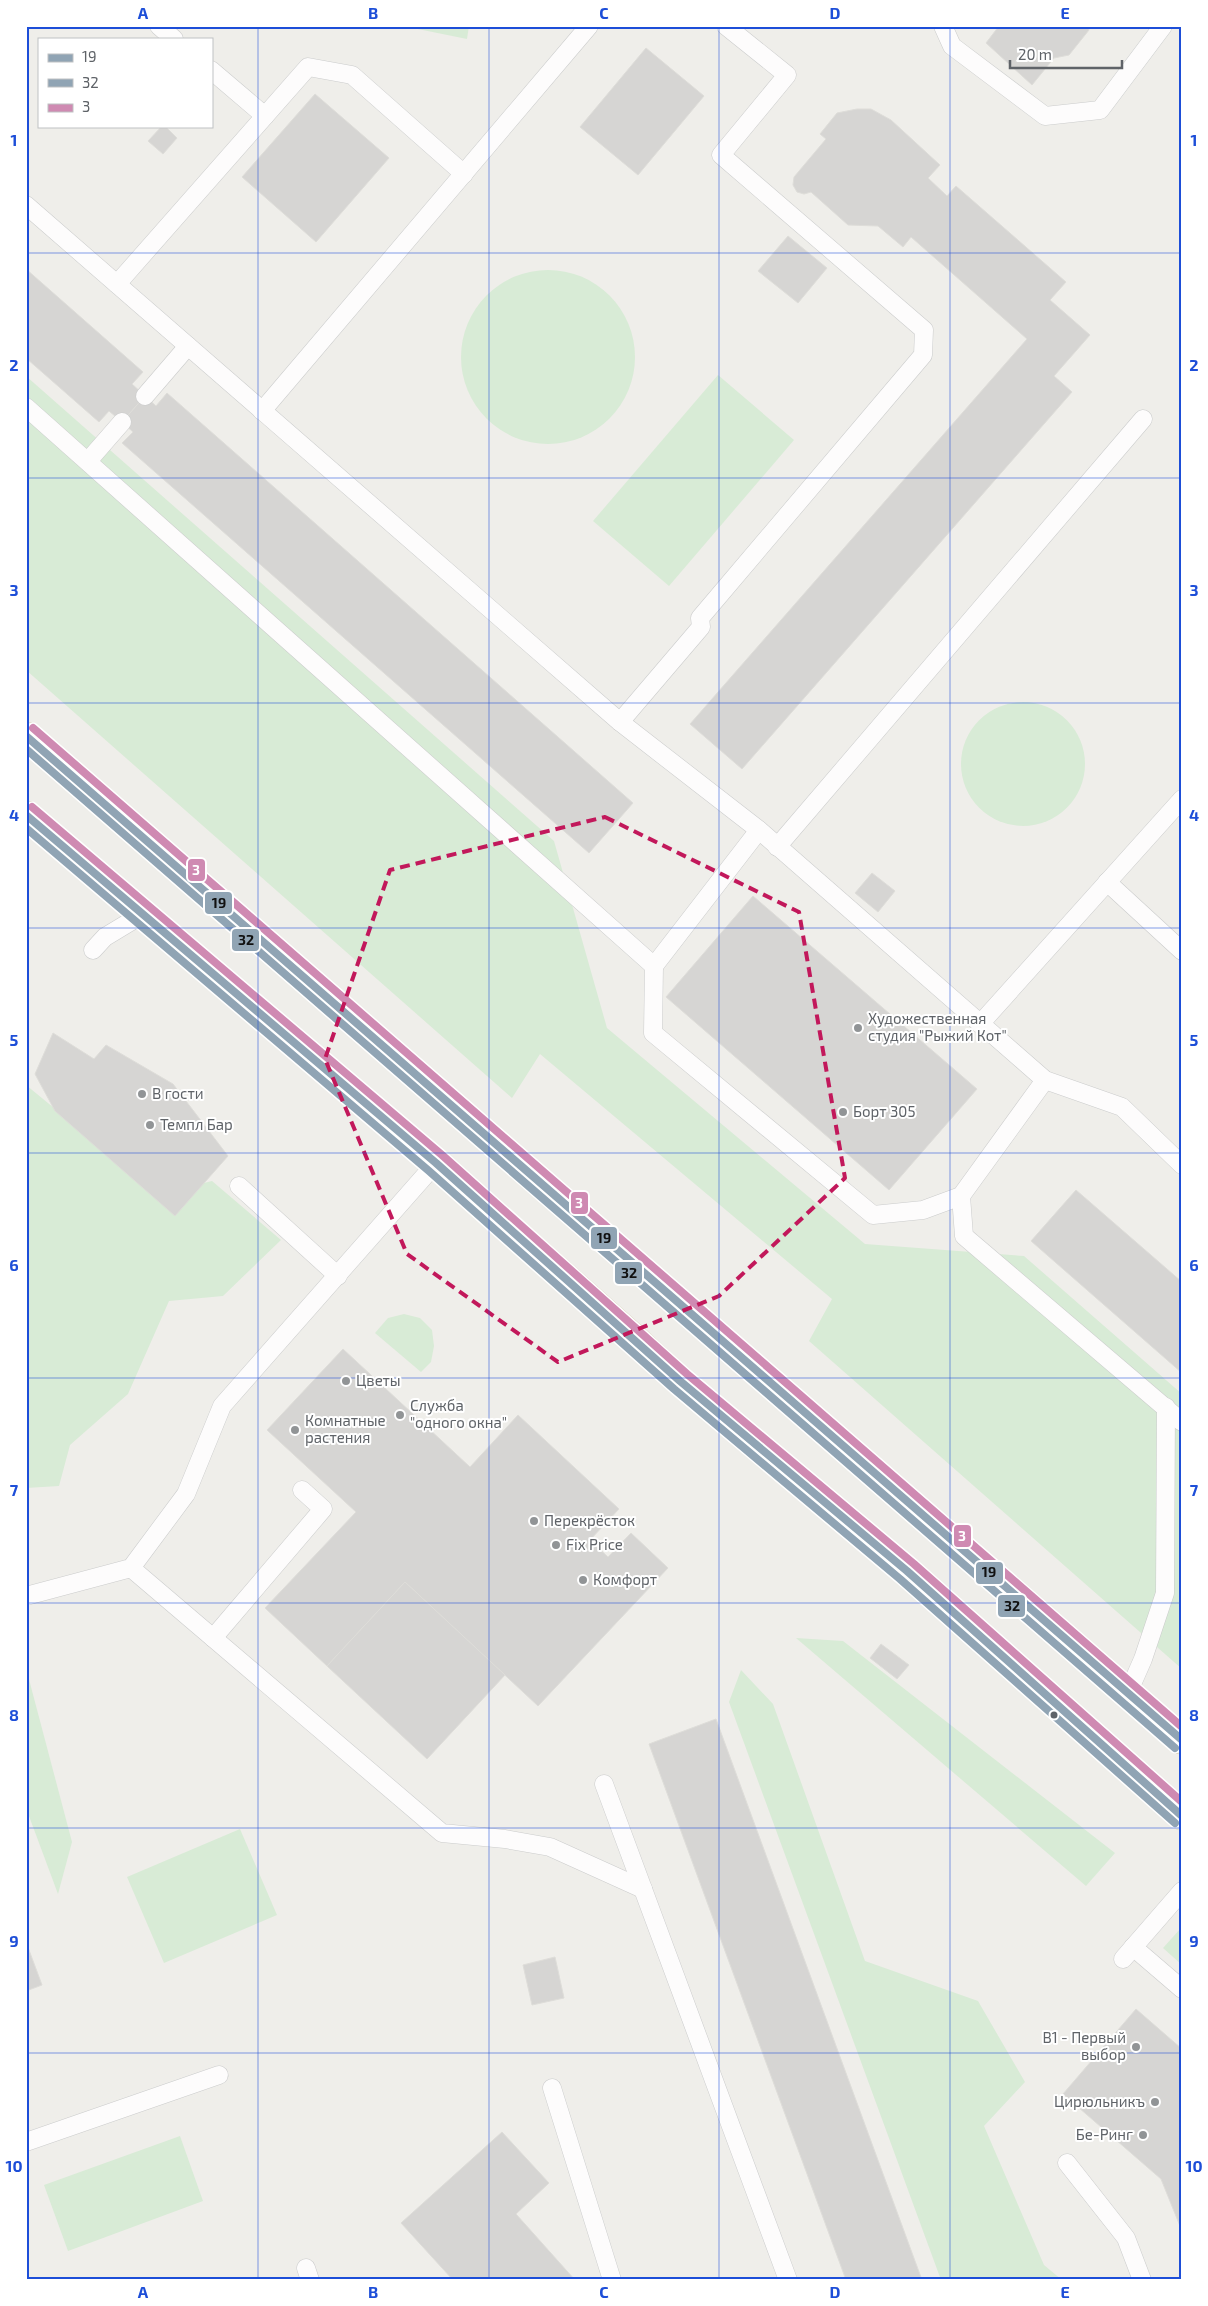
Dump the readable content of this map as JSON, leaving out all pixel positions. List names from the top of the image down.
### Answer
{
  "places": [
    "Художественная студия \"Рыжий Кот\"",
    "В гости",
    "Борт 305",
    "Темпл Бар",
    "Цветы",
    "Служба \"одного окна\"",
    "Комнатные растения",
    "Перекрёсток",
    "Fix Price",
    "Комфорт",
    "В1 - Первый выбор",
    "Цирюльникъ",
    "Бе-Ринг"
  ],
  "lines": ["transit line 3", "transit line 19", "transit line 32"],
  "legend": ["19", "32", "3"],
  "scale_bar": "20 m",
  "grid": {
    "columns": [
      "A",
      "B",
      "C",
      "D",
      "E"
    ],
    "rows": [
      "1",
      "2",
      "3",
      "4",
      "5",
      "6",
      "7",
      "8",
      "9",
      "10"
    ]
  }
}
